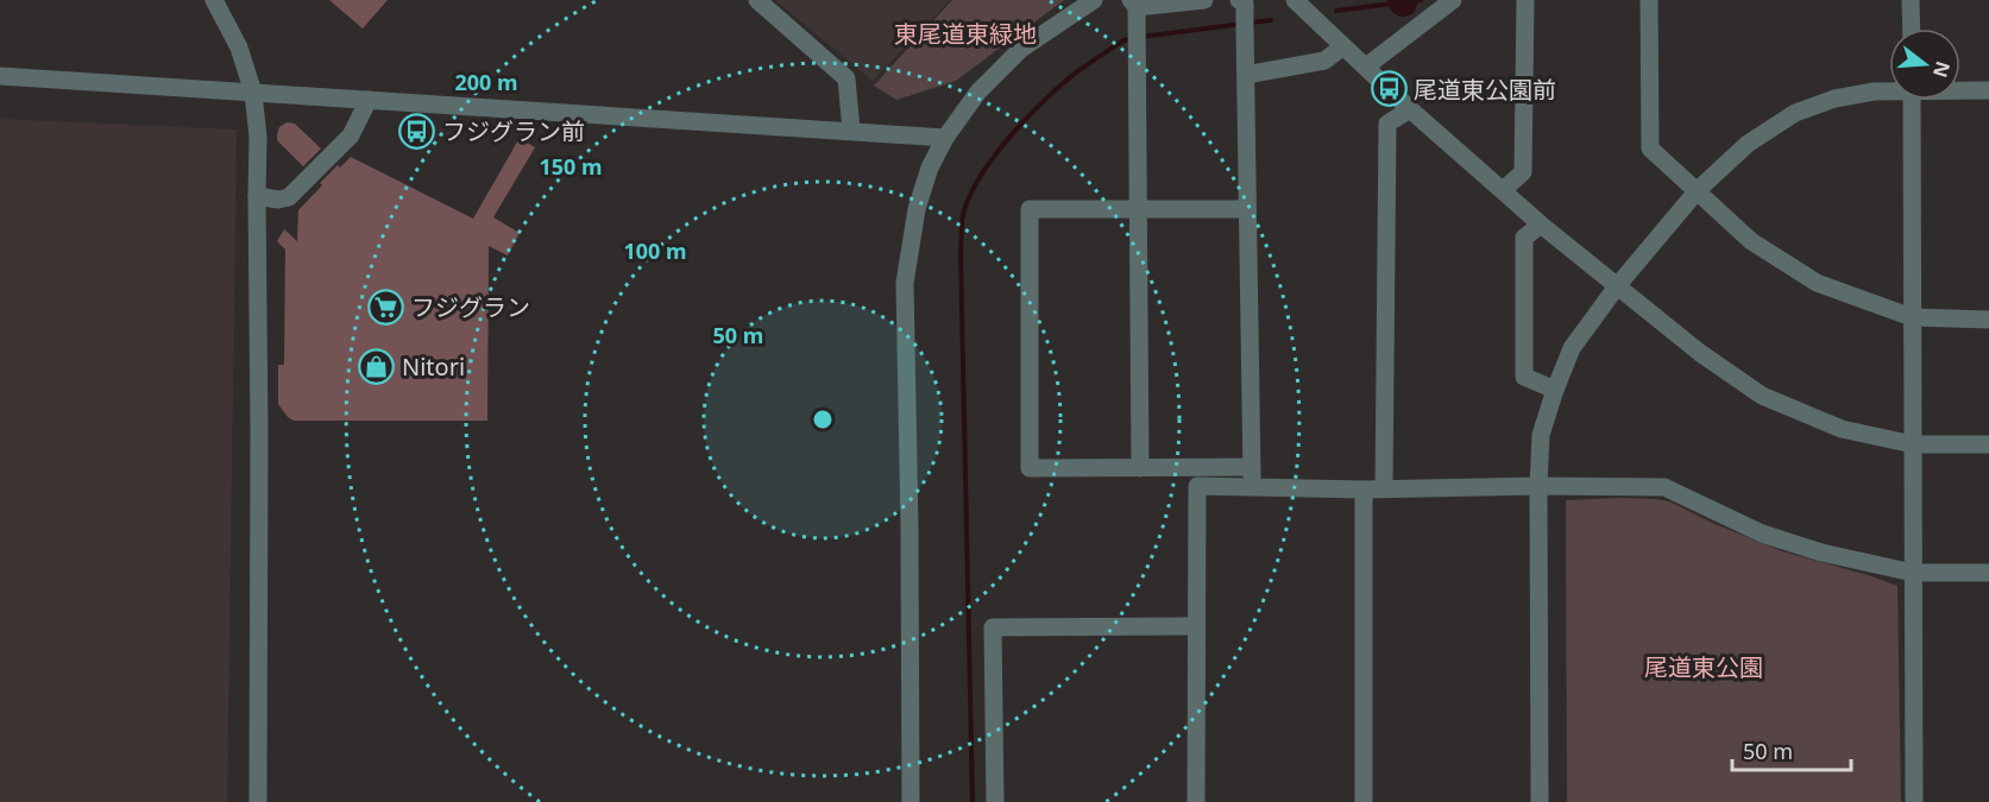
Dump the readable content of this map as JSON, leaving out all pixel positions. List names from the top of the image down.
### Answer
{
  "parks": ["東尾道東緑地", "尾道東公園"],
  "places": {
    "bus stop": ["尾道東公園前", "フジグラン前"],
    "supermarket": ["フジグラン"],
    "shop": ["Nitori"]
  },
  "scale_bar": "50 m",
  "north": "right",
  "rings": [
    "200 m",
    "150 m",
    "100 m",
    "50 m"
  ]
}
